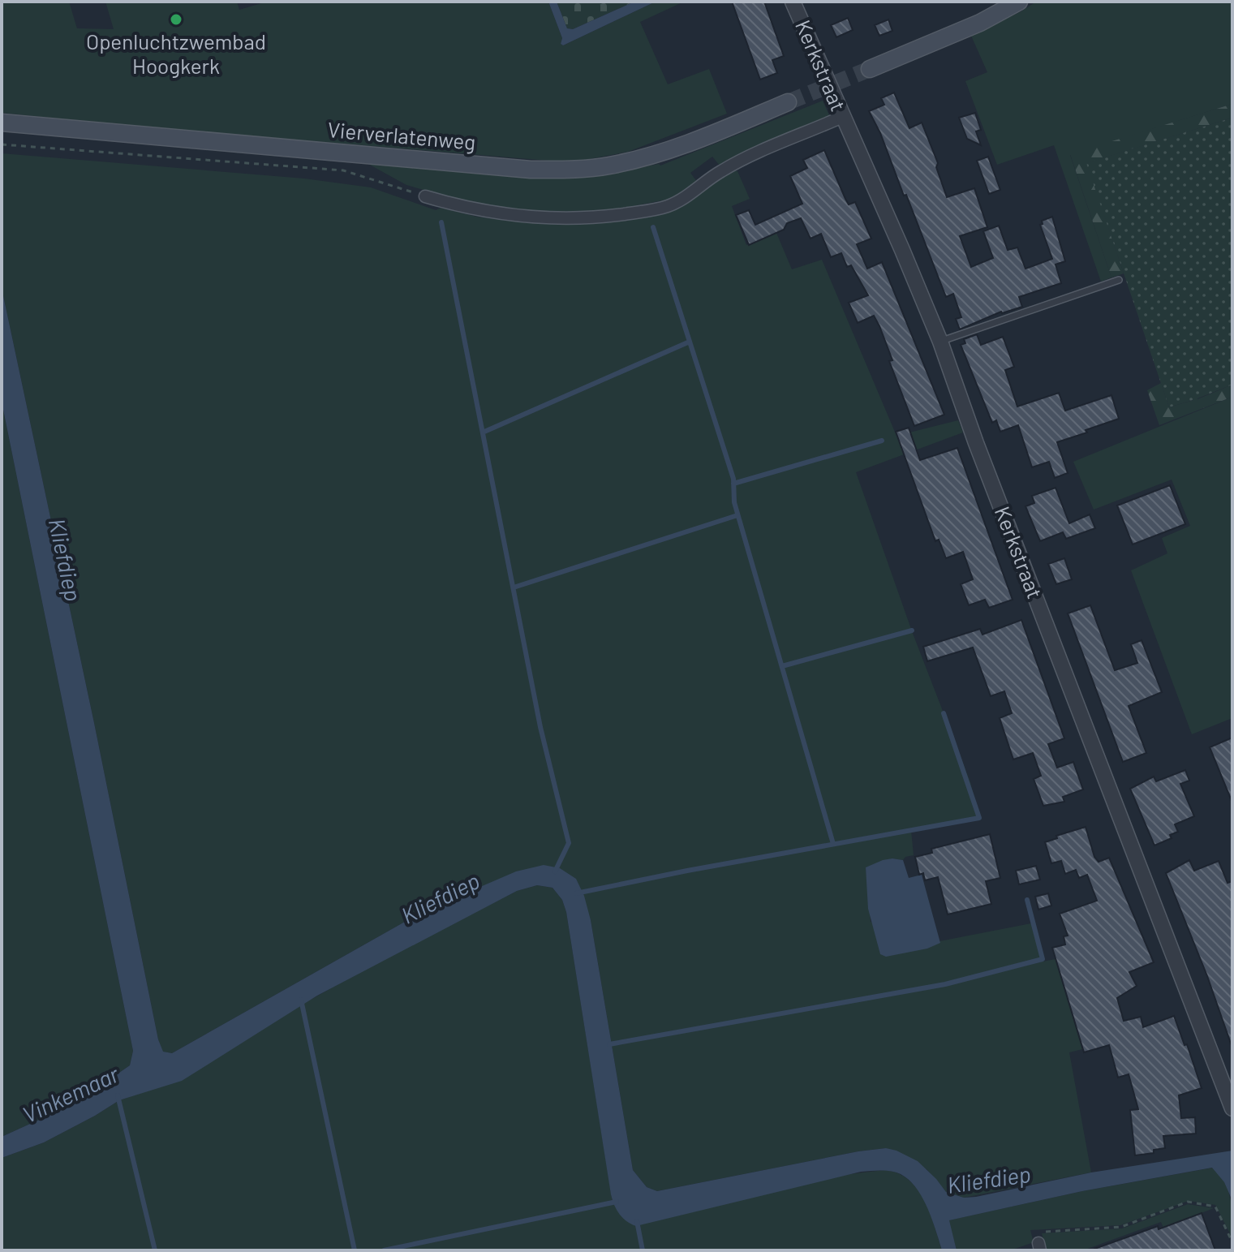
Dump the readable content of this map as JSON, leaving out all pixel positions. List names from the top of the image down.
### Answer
{
  "streets": {
    "main road": ["Vierverlatenweg"],
    "street": ["Kerkstraat"]
  },
  "water": ["Kliefdiep", "Vinkemaar"],
  "places": ["Openluchtzwembad Hoogkerk"]
}
